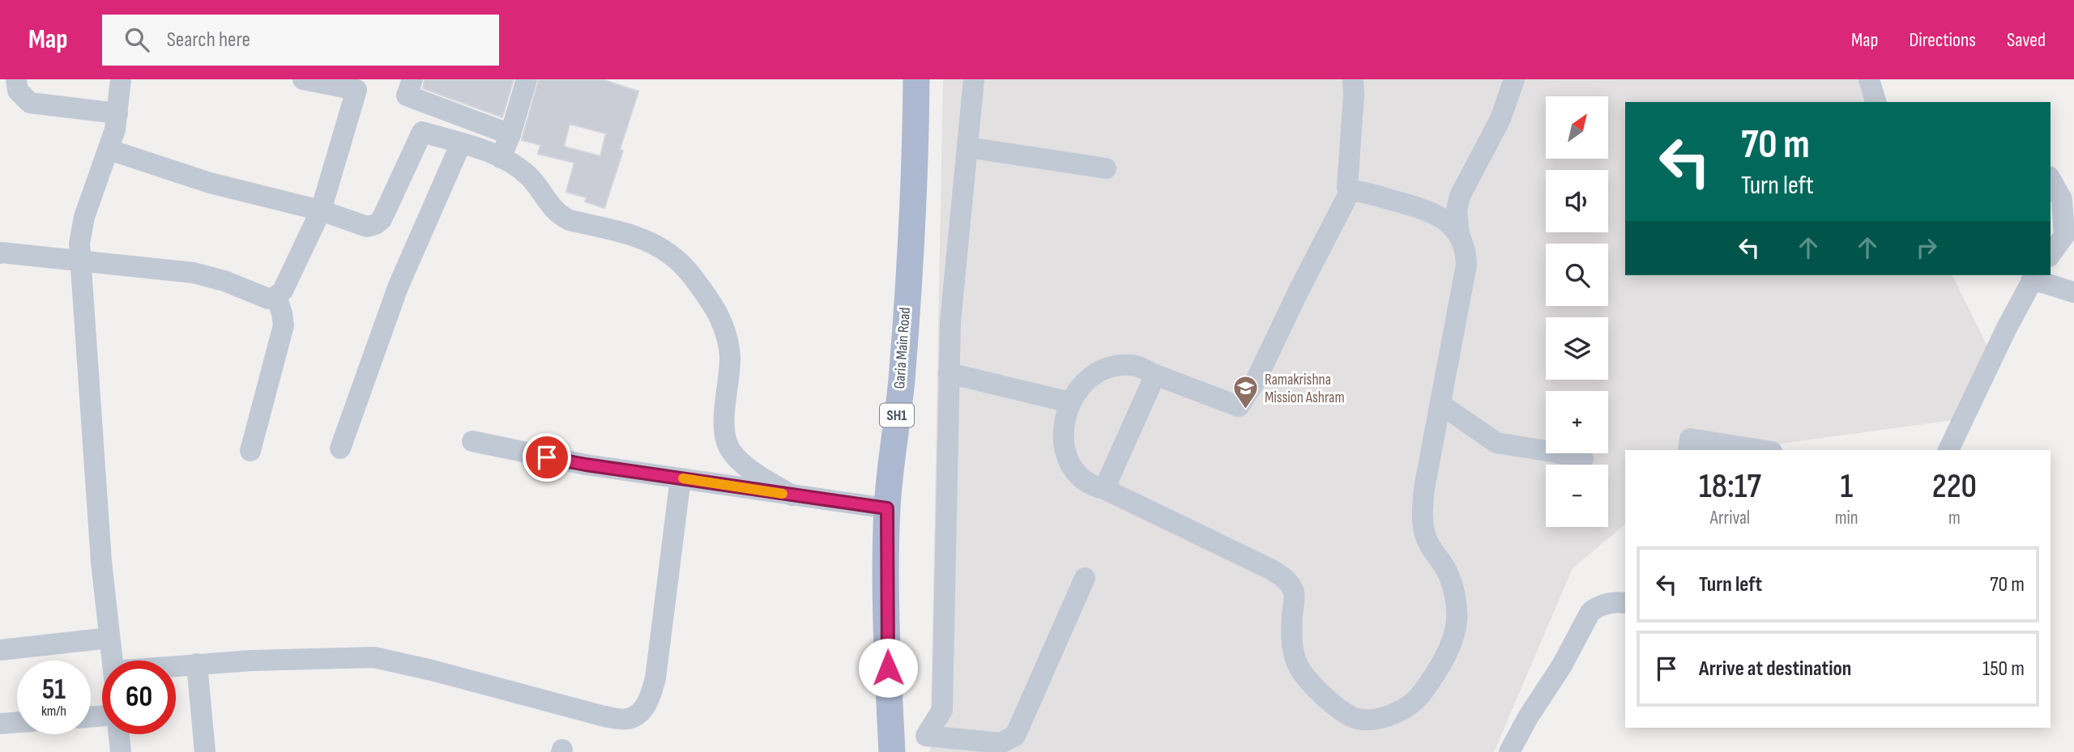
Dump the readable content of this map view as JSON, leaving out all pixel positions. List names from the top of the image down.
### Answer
{
  "streets": {
    "main road": ["Garia Main Road", "SH1"]
  },
  "places": {
    "school or university": ["Ramakrishna Mission Ashram"]
  },
  "north": "top right",
  "page": {
    "header": "Map",
    "search": "Search here",
    "nav": ["Map", "Directions", "Saved"],
    "map_buttons": ["+", "−"],
    "turn": ["70 m", "Turn left"],
    "eta": [
      "18:17",
      "Arrival",
      "1",
      "min",
      "220",
      "m"
    ],
    "list": [
      {
        "name": "Turn left",
        "value": "70 m"
      },
      {
        "name": "Arrive at destination",
        "value": "150 m"
      }
    ],
    "speed": "51 km/h",
    "limit": "60"
  }
}
